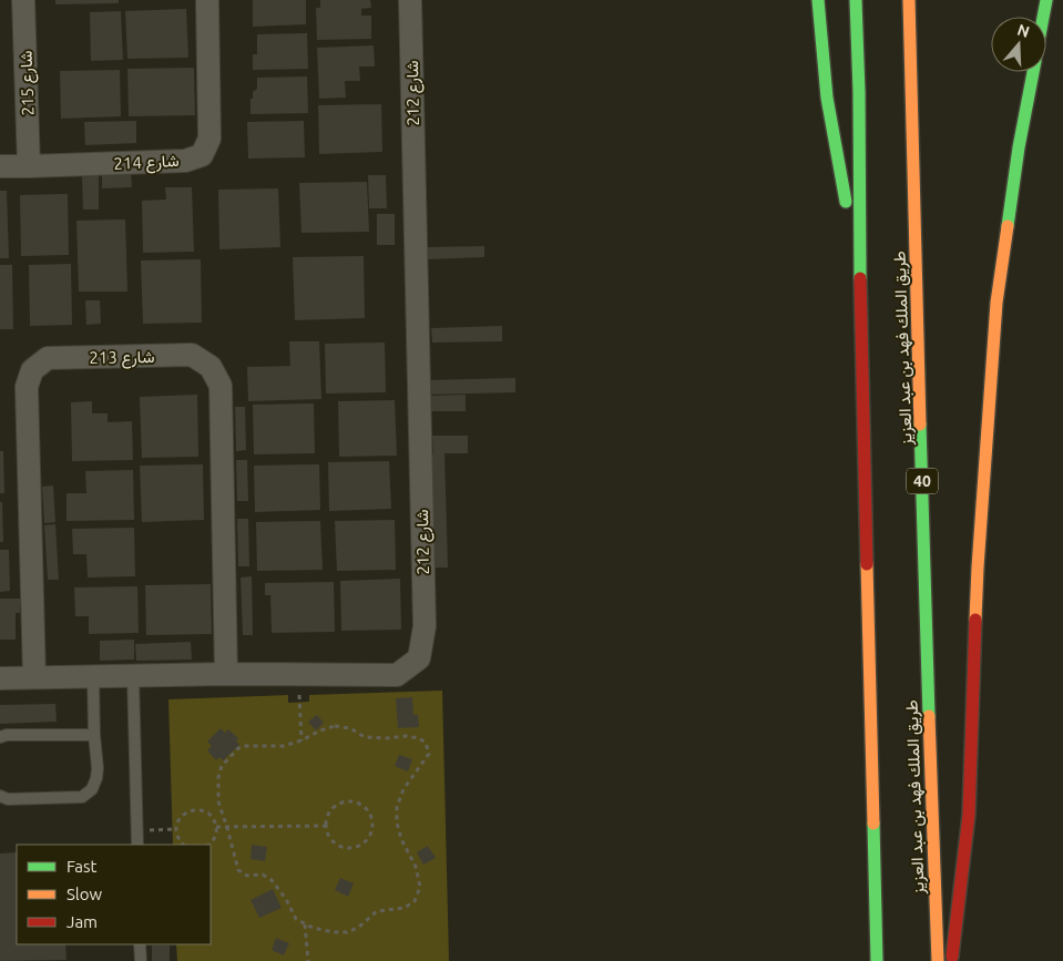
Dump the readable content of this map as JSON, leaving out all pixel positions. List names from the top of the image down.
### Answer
{
  "streets": {
    "highway": ["طريق الملك فهد بن عبد العزيز", "40"],
    "street": [
      "شارع 215",
      "شارع 212",
      "شارع 214",
      "شارع 213"
    ]
  },
  "crossings": [
    ["شارع 215", "شارع 214"],
    ["شارع 212", "شارع 213"]
  ],
  "legend": ["Fast", "Slow", "Jam"],
  "north": "top"
}
